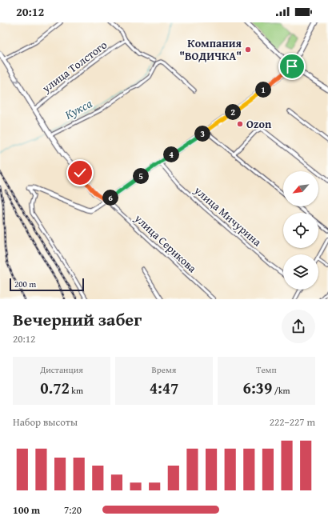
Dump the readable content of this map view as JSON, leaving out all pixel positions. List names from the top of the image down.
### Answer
{
  "streets": {
    "street": ["улица Толстого", "улица Мичурина", "улица Серикова"]
  },
  "water": ["Кукса"],
  "places": ["Компания \"ВОДИЧКА\"", "Ozon"],
  "scale_bar": "200 m",
  "north": "bottom left",
  "page": {
    "status": "20:12",
    "pins": [
      "1",
      "2",
      "3",
      "4",
      "5",
      "6"
    ],
    "scale": "200 m",
    "heading": ["Вечерний забег", "20:12"],
    "stats": [
      ["Дистанция", "0.72 km"],
      ["Время", "4:47"],
      ["Темп", "6:39 /km"]
    ],
    "chart": ["Набор высоты", "222–227 m"],
    "list": [
      {
        "name": "100 m",
        "note": "7:20"
      }
    ]
  }
}
